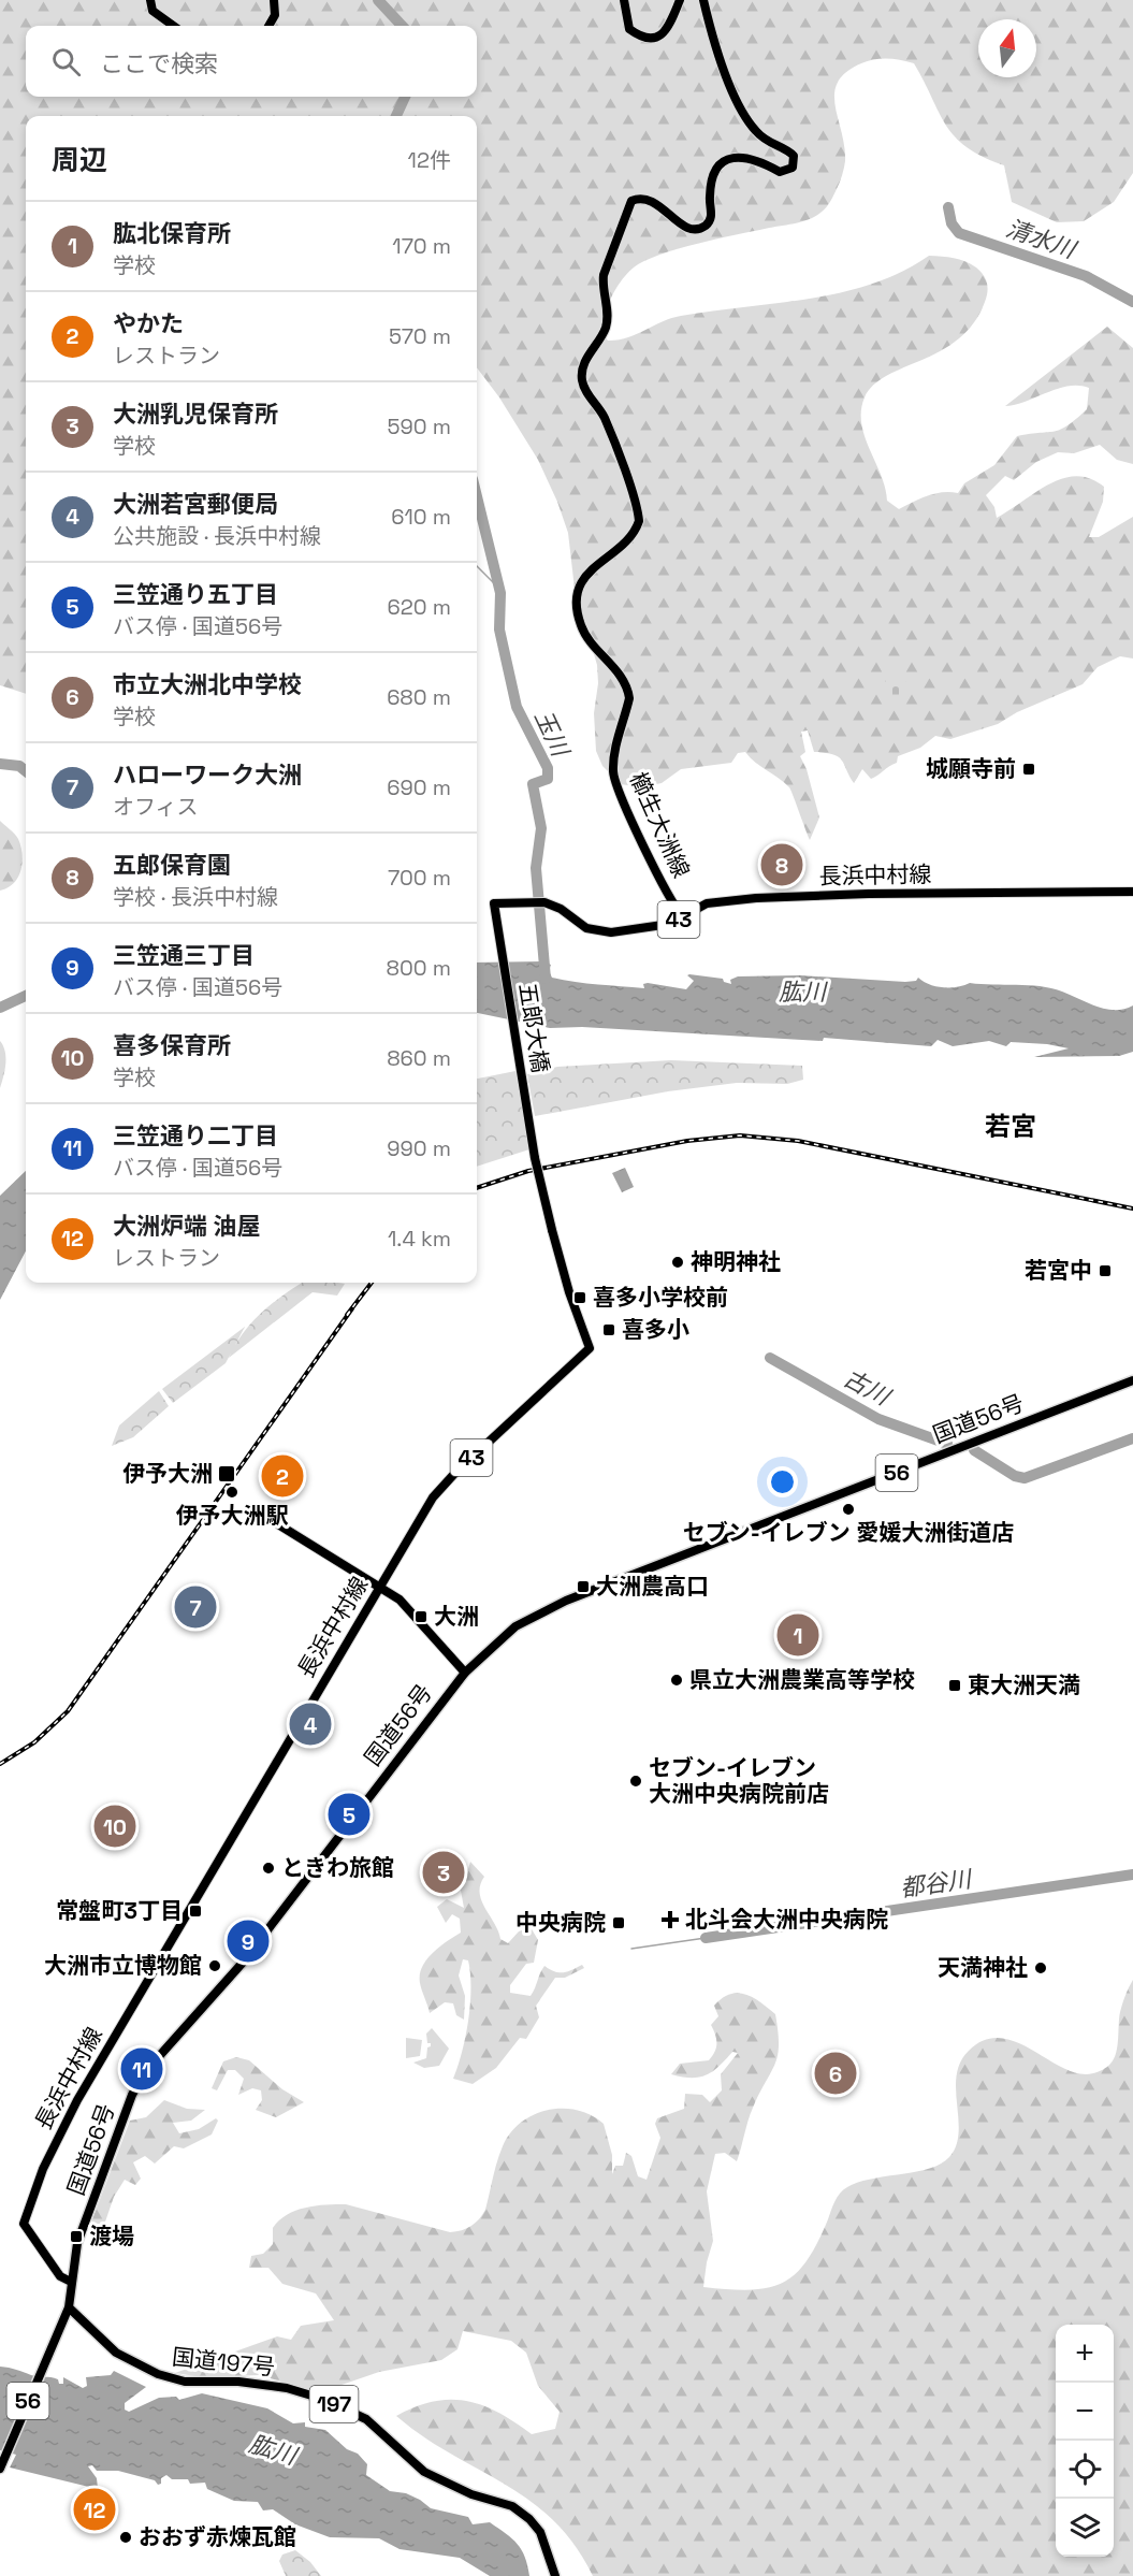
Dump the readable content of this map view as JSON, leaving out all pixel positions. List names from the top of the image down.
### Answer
{
  "streets": {
    "highway": [
      "国道56号",
      "56",
      "国道197号",
      "197"
    ],
    "main road": [
      "櫛生大洲線",
      "長浜中村線",
      "43",
      "五郎大橋"
    ]
  },
  "crossings": [
    ["櫛生大洲線", "長浜中村線"],
    ["長浜中村線", "五郎大橋"],
    ["長浜中村線", "国道56号"],
    ["国道56号", "国道197号"]
  ],
  "districts": ["若宮"],
  "water": [
    "清水川",
    "玉川",
    "肱川",
    "古川",
    "都谷川"
  ],
  "places": {
    "transit": [
      "城願寺前",
      "若宮中",
      "喜多小学校前",
      "喜多小",
      "伊予大洲",
      "大洲農高口",
      "大洲",
      "東大洲天満",
      "常盤町3丁目",
      "中央病院",
      "渡場"
    ],
    "other": [
      "神明神社",
      "伊予大洲駅",
      "セブン-イレブン 愛媛大洲街道店",
      "県立大洲農業高等学校",
      "セブン-イレブン 大洲中央病院前店",
      "ときわ旅館",
      "大洲市立博物館",
      "天満神社",
      "おおず赤煉瓦館"
    ],
    "health": ["北斗会大洲中央病院"]
  },
  "north": "top",
  "page": {
    "search": "ここで検索",
    "heading": ["周辺", "12件"],
    "list": [
      {
        "mark": "1",
        "name": "肱北保育所",
        "note": "学校",
        "value": "170 m"
      },
      {
        "mark": "2",
        "name": "やかた",
        "note": "レストラン",
        "value": "570 m"
      },
      {
        "mark": "3",
        "name": "大洲乳児保育所",
        "note": "学校",
        "value": "590 m"
      },
      {
        "mark": "4",
        "name": "大洲若宮郵便局",
        "note": "公共施設 · 長浜中村線",
        "value": "610 m"
      },
      {
        "mark": "5",
        "name": "三笠通り五丁目",
        "note": "バス停 · 国道56号",
        "value": "620 m"
      },
      {
        "mark": "6",
        "name": "市立大洲北中学校",
        "note": "学校",
        "value": "680 m"
      },
      {
        "mark": "7",
        "name": "ハローワーク大洲",
        "note": "オフィス",
        "value": "690 m"
      },
      {
        "mark": "8",
        "name": "五郎保育園",
        "note": "学校 · 長浜中村線",
        "value": "700 m"
      },
      {
        "mark": "9",
        "name": "三笠通三丁目",
        "note": "バス停 · 国道56号",
        "value": "800 m"
      },
      {
        "mark": "10",
        "name": "喜多保育所",
        "note": "学校",
        "value": "860 m"
      },
      {
        "mark": "11",
        "name": "三笠通り二丁目",
        "note": "バス停 · 国道56号",
        "value": "990 m"
      },
      {
        "mark": "12",
        "name": "大洲炉端 油屋",
        "note": "レストラン",
        "value": "1.4 km"
      }
    ],
    "pins": [
      "8",
      "2",
      "7",
      "1",
      "4",
      "5",
      "10",
      "3",
      "9",
      "11",
      "6",
      "12"
    ],
    "map_buttons": ["+", "−"]
  }
}
